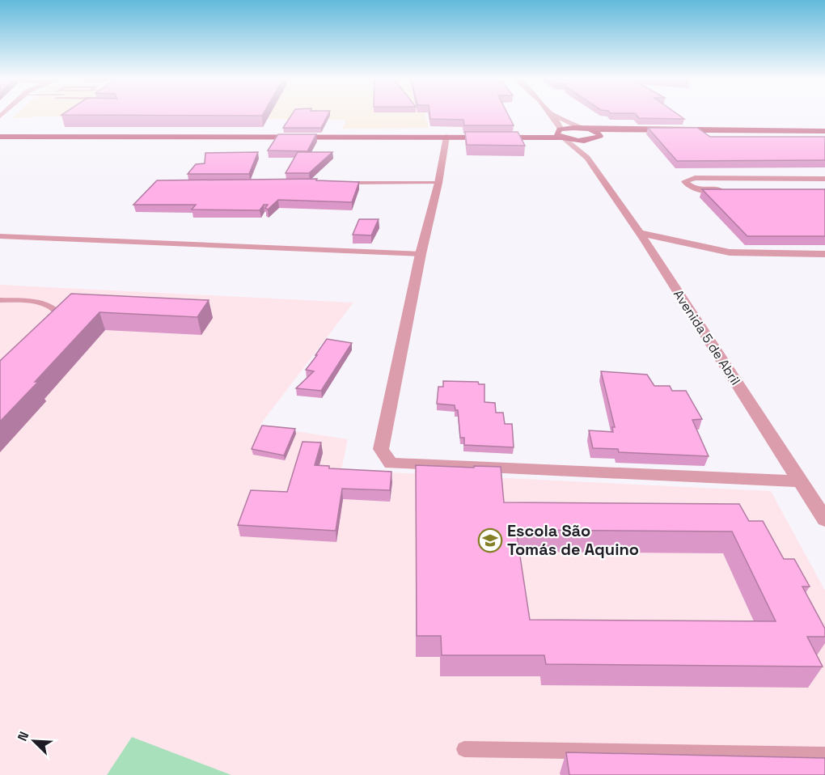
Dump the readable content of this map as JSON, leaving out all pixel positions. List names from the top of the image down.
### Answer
{
  "streets": {
    "street": ["Avenida 5 de Abril"]
  },
  "places": {
    "school or university": ["Escola São Tomás de Aquino"]
  },
  "north": "top left"
}
